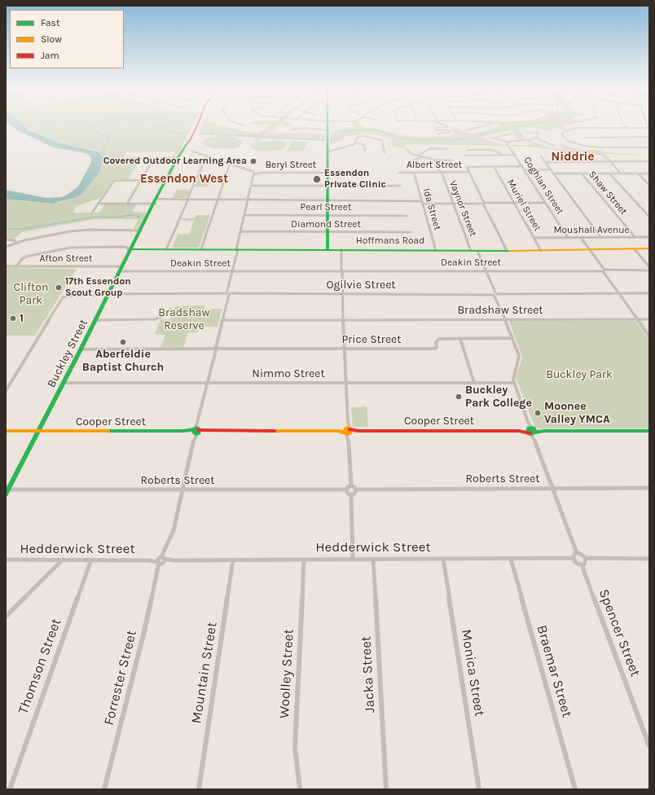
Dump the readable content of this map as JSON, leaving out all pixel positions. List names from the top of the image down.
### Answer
{
  "streets": {
    "main road": ["Hoffmans Road", "Buckley Street", "Cooper Street"],
    "street": [
      "Beryl Street",
      "Albert Street",
      "Coghlan Street",
      "Shaw Street",
      "Muriel Street",
      "Pearl Street",
      "Vaynor Street",
      "Ida Street",
      "Diamond Street",
      "Moushall Avenue",
      "Afton Street",
      "Deakin Street",
      "Ogilvie Street",
      "Bradshaw Street",
      "Price Street",
      "Nimmo Street",
      "Roberts Street",
      "Hedderwick Street",
      "Spencer Street",
      "Thomson Street",
      "Braemar Street",
      "Mountain Street",
      "Monica Street",
      "Woolley Street",
      "Jacka Street",
      "Forrester Street"
    ]
  },
  "crossings": [
    ["Beryl Street", "Forrester Street"],
    ["Albert Street", "Vaynor Street"],
    ["Albert Street", "Ida Street"],
    ["Coghlan Street", "Moushall Avenue"],
    ["Shaw Street", "Moushall Avenue"],
    ["Muriel Street", "Moushall Avenue"],
    ["Muriel Street", "Hoffmans Road"],
    ["Pearl Street", "Forrester Street"],
    ["Vaynor Street", "Hoffmans Road"],
    ["Ida Street", "Hoffmans Road"],
    ["Diamond Street", "Forrester Street"],
    ["Hoffmans Road", "Buckley Street"],
    ["Hoffmans Road", "Forrester Street"],
    ["Afton Street", "Deakin Street"],
    ["Afton Street", "Buckley Street"],
    ["Deakin Street", "Buckley Street"],
    ["Deakin Street", "Forrester Street"],
    ["Ogilvie Street", "Buckley Street"],
    ["Ogilvie Street", "Forrester Street"],
    ["Bradshaw Street", "Forrester Street"],
    ["Price Street", "Buckley Street"],
    ["Price Street", "Forrester Street"],
    ["Buckley Street", "Nimmo Street"],
    ["Buckley Street", "Cooper Street"],
    ["Buckley Street", "Roberts Street"],
    ["Nimmo Street", "Forrester Street"],
    ["Cooper Street", "Forrester Street"],
    ["Roberts Street", "Forrester Street"],
    ["Hedderwick Street", "Spencer Street"],
    ["Hedderwick Street", "Thomson Street"],
    ["Hedderwick Street", "Braemar Street"],
    ["Hedderwick Street", "Mountain Street"],
    ["Hedderwick Street", "Monica Street"],
    ["Hedderwick Street", "Woolley Street"],
    ["Hedderwick Street", "Jacka Street"],
    ["Hedderwick Street", "Forrester Street"]
  ],
  "districts": ["Niddrie", "Essendon West"],
  "parks": ["Clifton Park", "Bradshaw Reserve", "Buckley Park"],
  "places": [
    "Covered Outdoor Learning Area",
    "Essendon Private Clinic",
    "17th Essendon Scout Group",
    "1",
    "Aberfeldie Baptist Church",
    "Buckley Park College",
    "Moonee Valley YMCA"
  ],
  "legend": ["Fast", "Slow", "Jam"]
}
